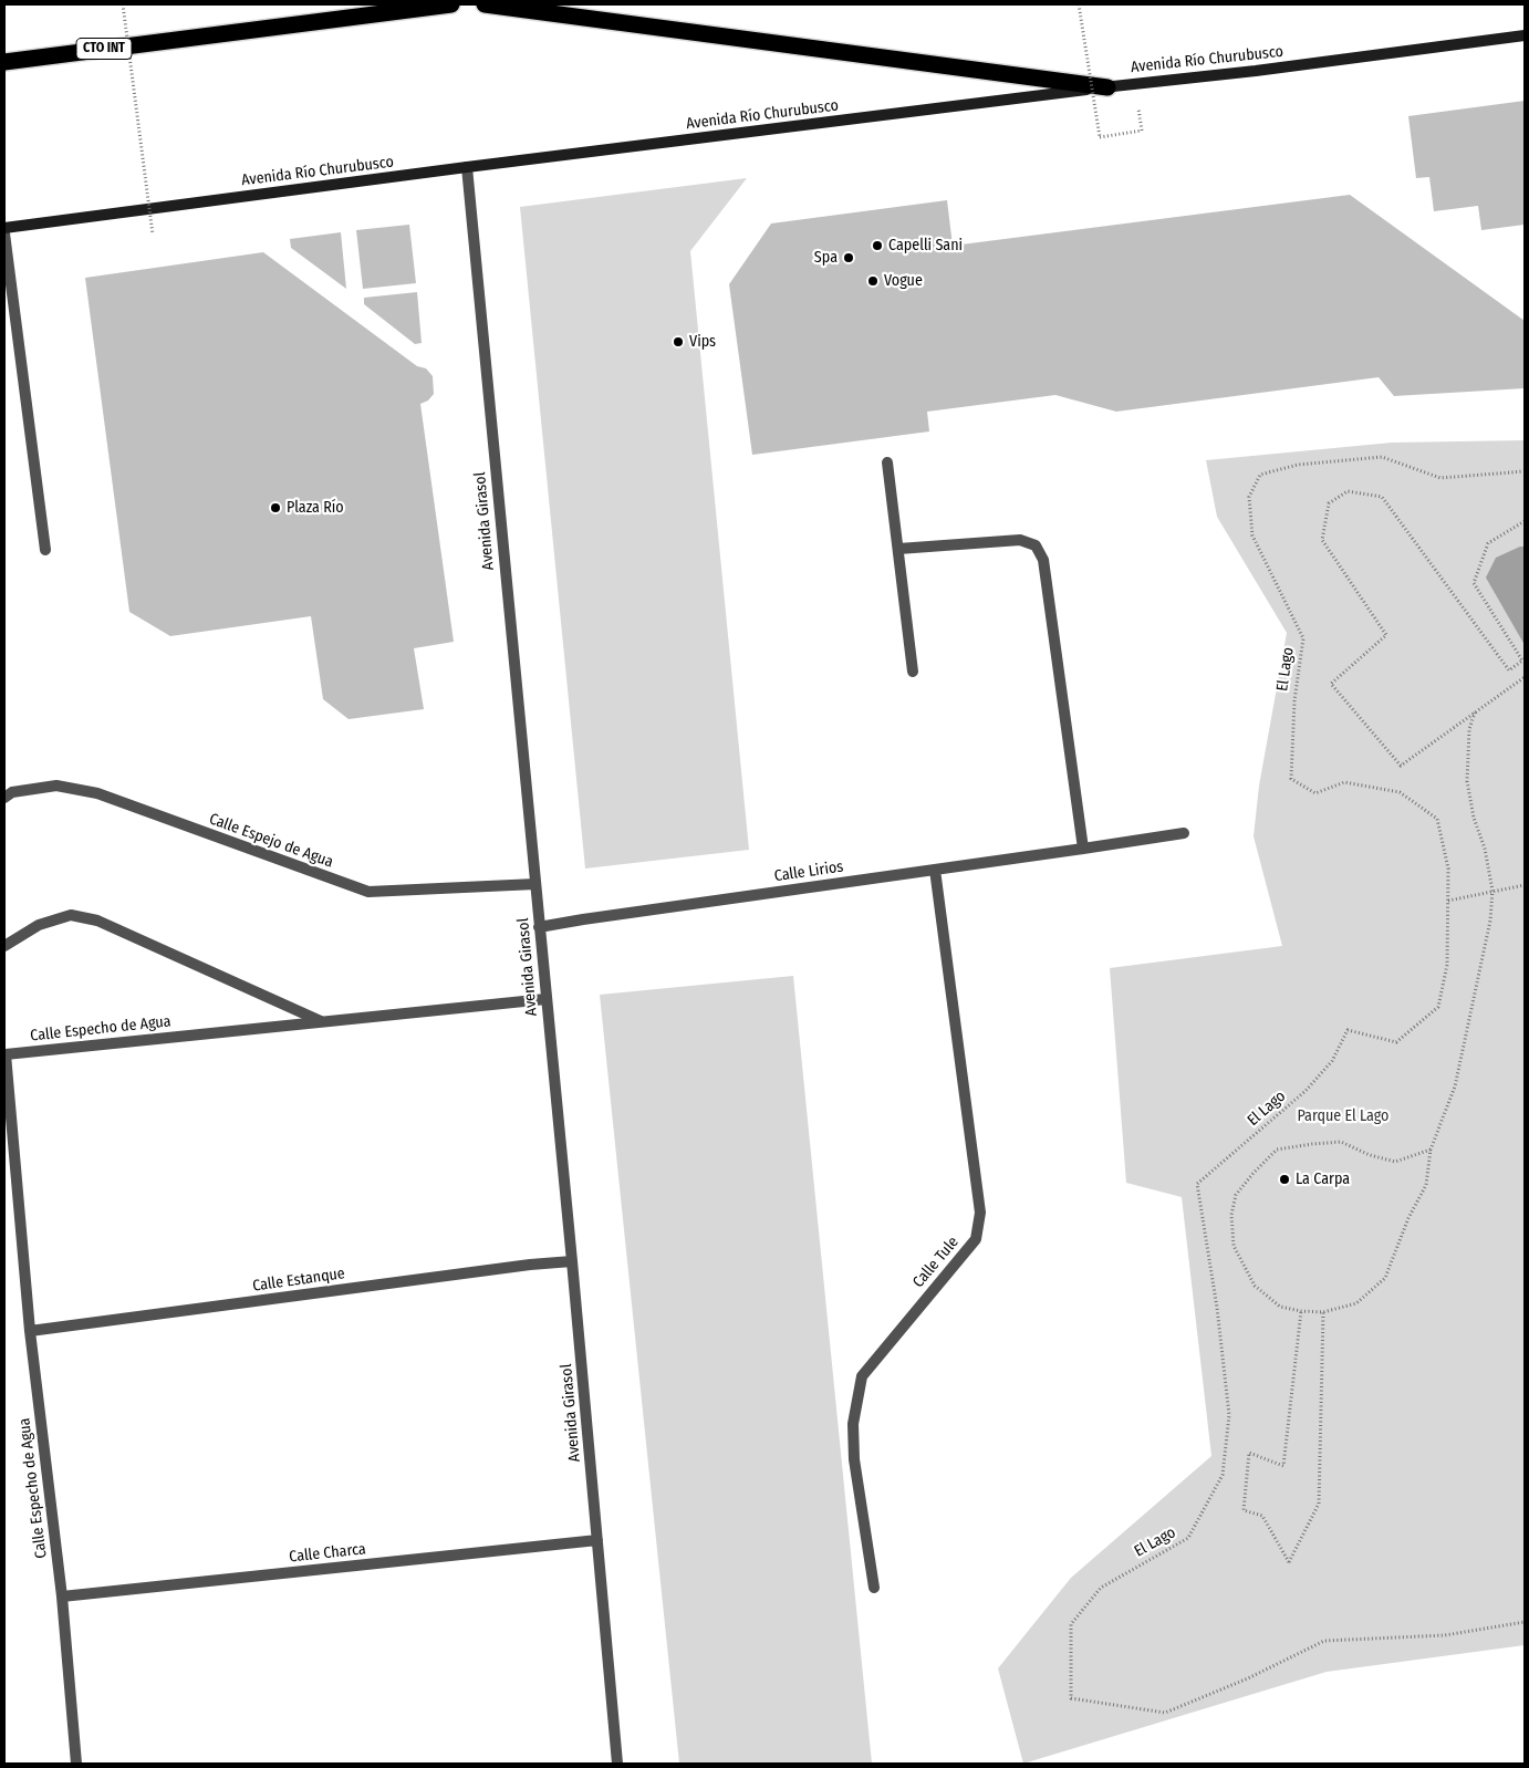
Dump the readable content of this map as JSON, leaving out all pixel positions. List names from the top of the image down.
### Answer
{
  "streets": {
    "highway": ["CTO INT"],
    "main road": ["Avenida Río Churubusco"],
    "street": [
      "Avenida Girasol",
      "Calle Espejo de Agua",
      "Calle Lirios",
      "Calle Especho de Agua",
      "Calle Tule",
      "Calle Estanque",
      "Calle Charca"
    ],
    "path": ["El Lago"]
  },
  "crossings": [
    ["Avenida Río Churubusco", "Avenida Girasol"],
    ["Avenida Girasol", "Calle Espejo de Agua"],
    ["Avenida Girasol", "Calle Lirios"],
    ["Avenida Girasol", "Calle Especho de Agua"],
    ["Avenida Girasol", "Calle Estanque"],
    ["Avenida Girasol", "Calle Charca"],
    ["Calle Lirios", "Calle Tule"],
    ["Calle Especho de Agua", "Calle Estanque"],
    ["Calle Especho de Agua", "Calle Charca"]
  ],
  "parks": ["Parque El Lago"],
  "places": [
    "Capelli Sani",
    "Spa",
    "Vogue",
    "Vips",
    "Plaza Río",
    "La Carpa"
  ]
}
